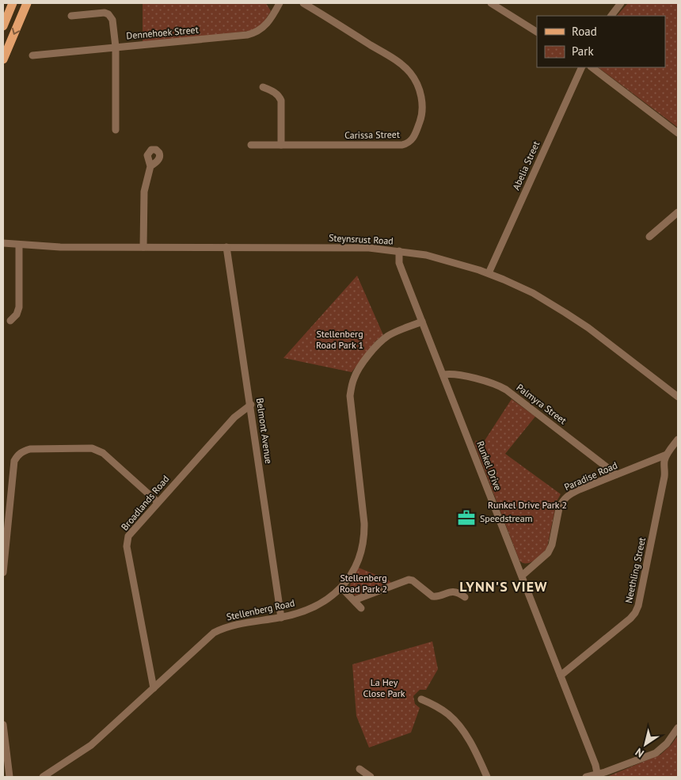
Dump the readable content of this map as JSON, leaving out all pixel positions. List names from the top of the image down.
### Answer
{
  "streets": {
    "street": [
      "Dennehoek Street",
      "Carissa Street",
      "Abelia Street",
      "Steynsrust Road",
      "Palmyra Street",
      "Belmont Avenue",
      "Runkel Drive",
      "Paradise Road",
      "Broadlands Road",
      "Neethling Street",
      "Stellenberg Road"
    ]
  },
  "crossings": [
    ["Abelia Street", "Steynsrust Road"],
    ["Steynsrust Road", "Belmont Avenue"],
    ["Steynsrust Road", "Runkel Drive"],
    ["Palmyra Street", "Runkel Drive"],
    ["Palmyra Street", "Paradise Road"],
    ["Belmont Avenue", "Broadlands Road"],
    ["Belmont Avenue", "Stellenberg Road"],
    ["Runkel Drive", "Paradise Road"],
    ["Runkel Drive", "Neethling Street"],
    ["Runkel Drive", "Stellenberg Road"],
    ["Paradise Road", "Neethling Street"],
    ["Broadlands Road", "Stellenberg Road"]
  ],
  "districts": ["LYNN'S VIEW"],
  "parks": [
    "Stellenberg Road Park 1",
    "Runkel Drive Park 2",
    "Stellenberg Road Park 2",
    "La Hey Close Park"
  ],
  "places": {
    "office": ["Speedstream"]
  },
  "legend": ["Road", "Park"],
  "north": "bottom left"
}
